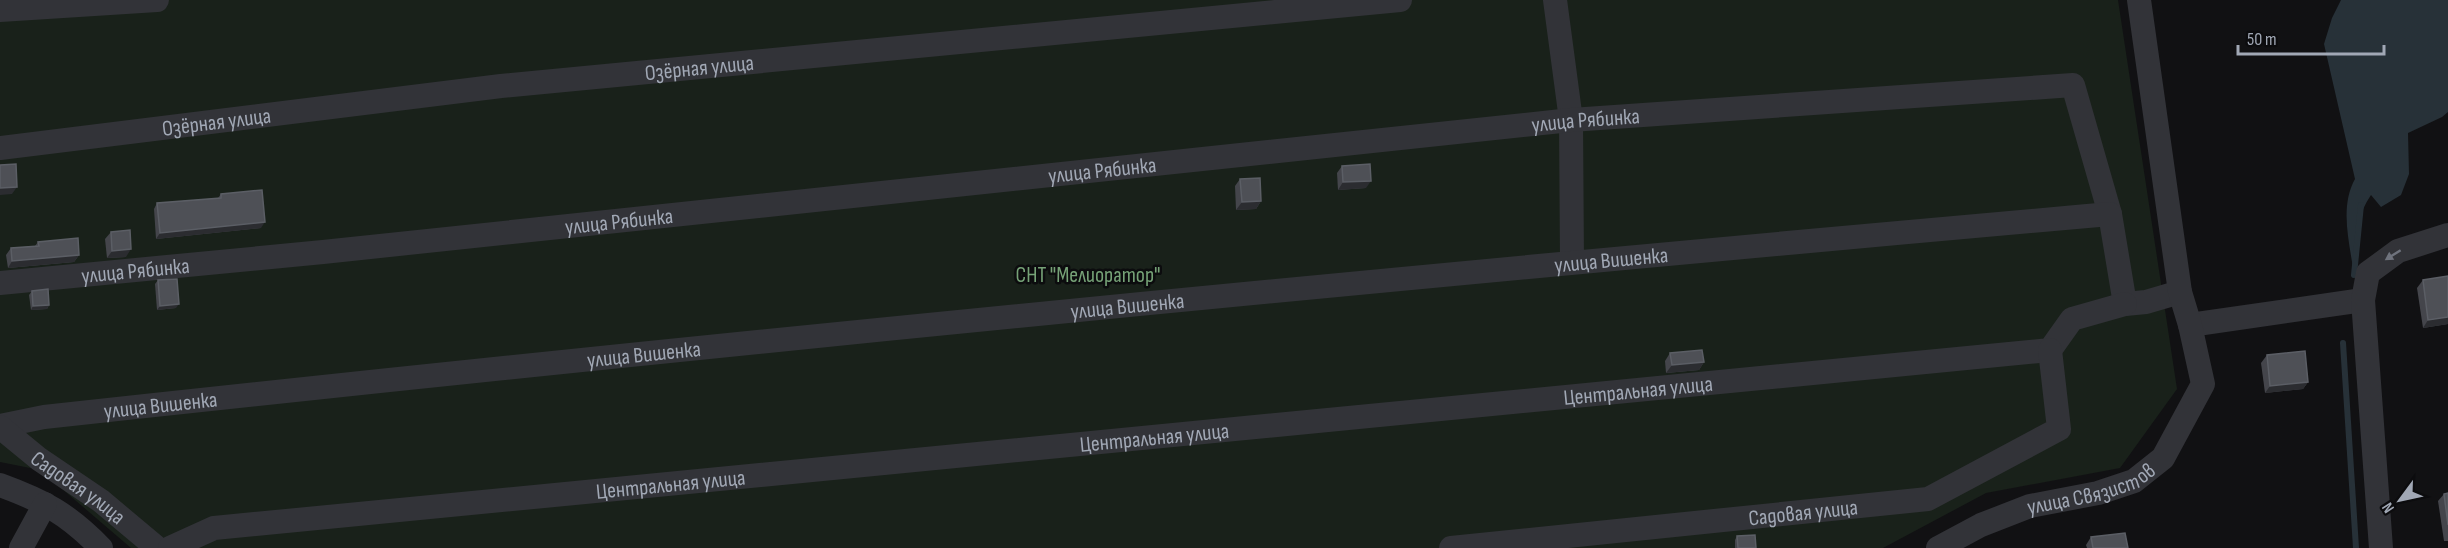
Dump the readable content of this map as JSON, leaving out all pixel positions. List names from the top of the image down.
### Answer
{
  "streets": {
    "street": [
      "Озёрная улица",
      "улица Рябинка",
      "улица Вишенка",
      "Центральная улица",
      "улица Связистов",
      "Садовая улица"
    ]
  },
  "crossings": [
    ["улица Рябинка", "улица Вишенка"],
    ["улица Вишенка", "Садовая улица"],
    ["Центральная улица", "Садовая улица"]
  ],
  "parks": ["СНТ \"Мелиоратор\""],
  "scale_bar": "50 m",
  "north": "bottom left"
}
